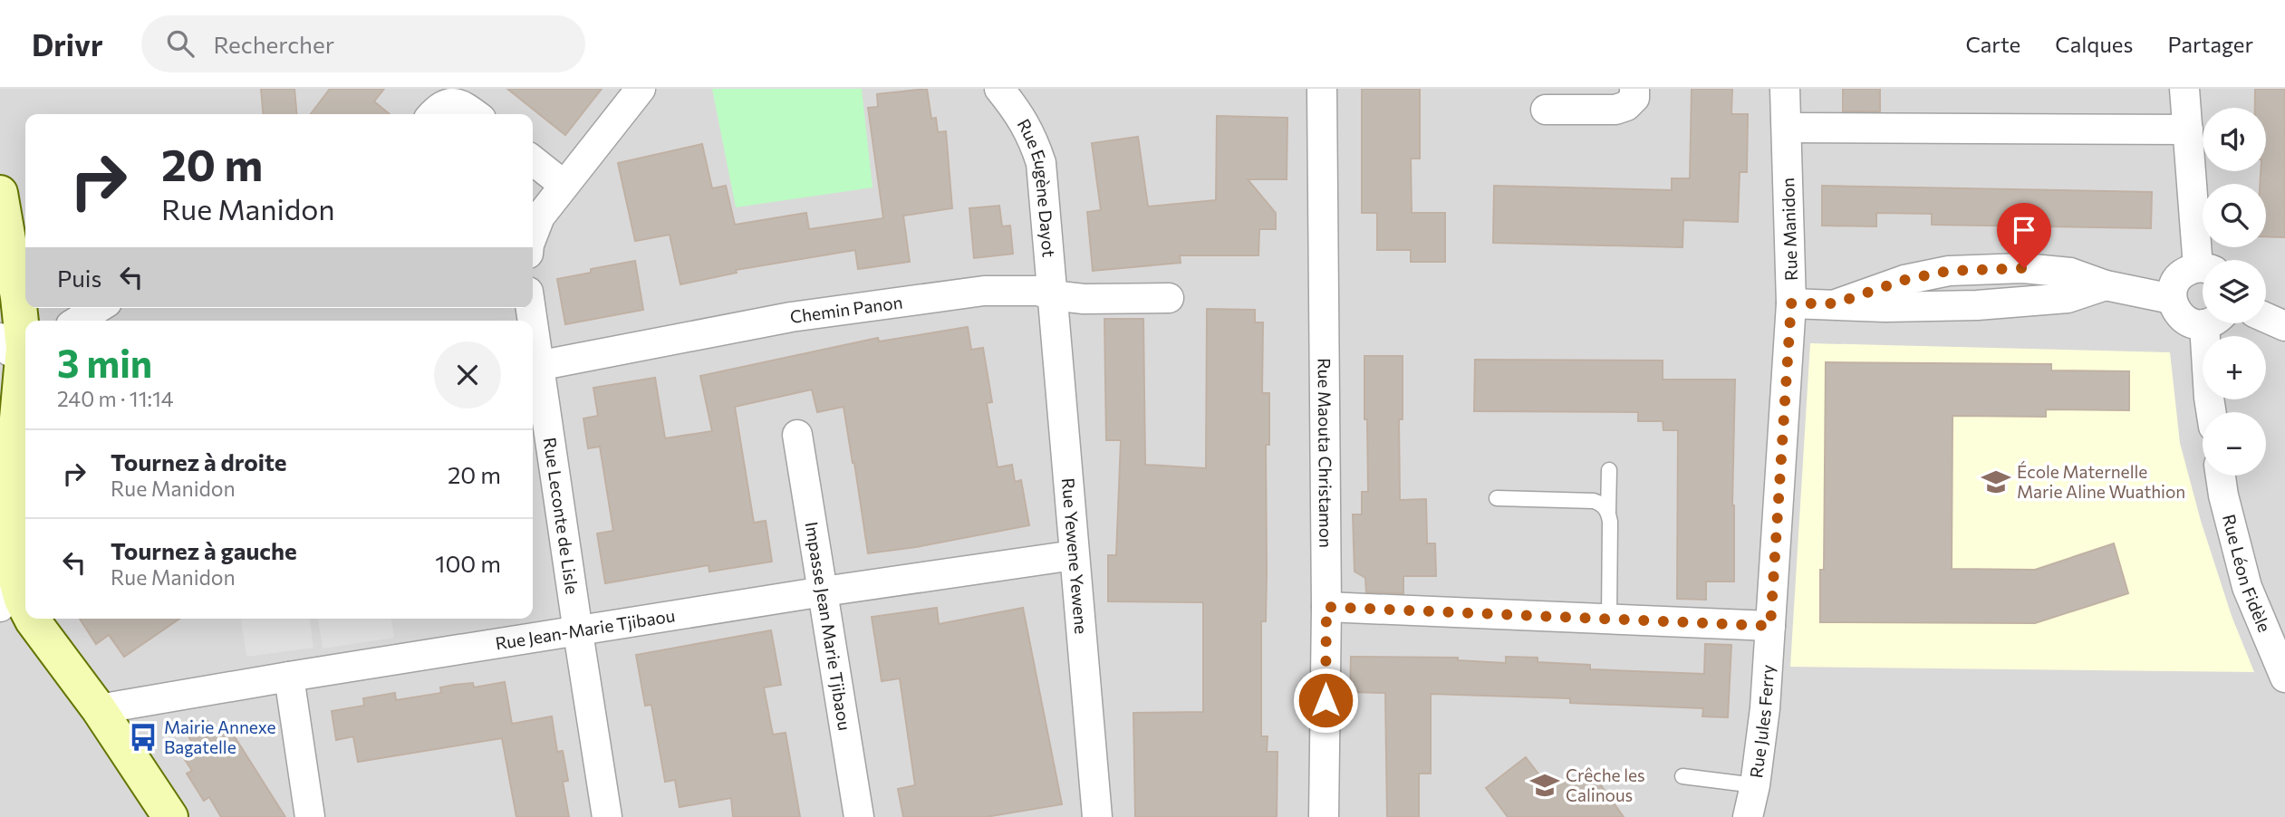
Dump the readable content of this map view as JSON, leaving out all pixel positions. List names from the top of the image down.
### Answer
{
  "streets": {
    "street": [
      "Rue Eugène Dayot",
      "Rue Manidon",
      "Chemin Panon",
      "Rue Maouta Christamon",
      "Rue Leconte de Lisle",
      "Rue Yewene Yewene",
      "Rue Léon Fidèle",
      "Impasse Jean Marie Tjibaou",
      "Rue Jean-Marie Tjibaou",
      "Rue Jules Ferry"
    ]
  },
  "crossings": [
    ["Rue Eugène Dayot", "Chemin Panon"],
    ["Rue Eugène Dayot", "Rue Yewene Yewene"],
    ["Rue Manidon", "Rue Jules Ferry"],
    ["Chemin Panon", "Rue Leconte de Lisle"],
    ["Chemin Panon", "Rue Yewene Yewene"],
    ["Rue Leconte de Lisle", "Rue Jean-Marie Tjibaou"],
    ["Rue Yewene Yewene", "Rue Jean-Marie Tjibaou"],
    ["Impasse Jean Marie Tjibaou", "Rue Jean-Marie Tjibaou"]
  ],
  "places": {
    "school or university": ["École Maternelle Marie Aline Wuathion", "Crêche les Calinous"],
    "bus stop": ["Mairie Annexe Bagatelle"]
  },
  "page": {
    "header": "Drivr",
    "search": "Rechercher",
    "nav": ["Carte", "Calques", "Partager"],
    "map_buttons": ["+", "−"],
    "turn": ["20 m", "Rue Manidon"],
    "then": "Puis",
    "heading": ["3 min", "240 m · 11:14"],
    "list": [
      {
        "name": "Tournez à droite",
        "note": "Rue Manidon",
        "value": "20 m"
      },
      {
        "name": "Tournez à gauche",
        "note": "Rue Manidon",
        "value": "100 m"
      }
    ]
  }
}
